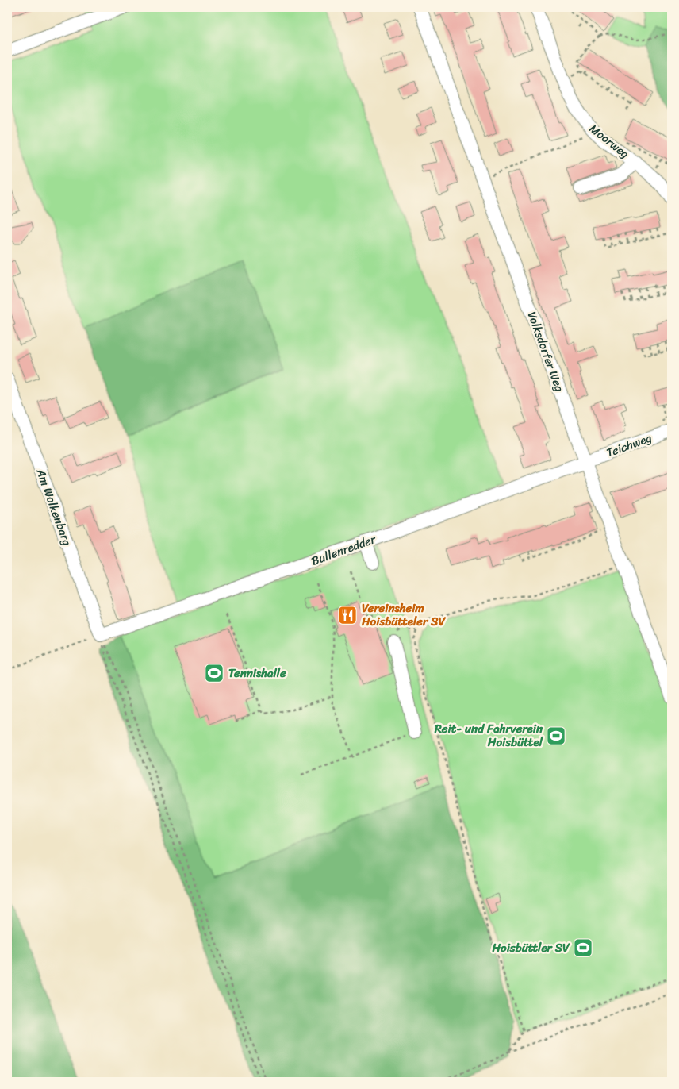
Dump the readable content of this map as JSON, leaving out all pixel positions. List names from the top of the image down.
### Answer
{
  "streets": {
    "street": [
      "Moorweg",
      "Volksdorfer Weg",
      "Teichweg",
      "Am Wolkenbarg",
      "Bullenredder"
    ]
  },
  "crossings": [
    ["Volksdorfer Weg", "Teichweg"],
    ["Volksdorfer Weg", "Bullenredder"],
    ["Teichweg", "Bullenredder"],
    ["Am Wolkenbarg", "Bullenredder"]
  ],
  "places": {
    "restaurant": ["Vereinsheim Hoisbütteler SV"],
    "sports": ["Tennishalle", "Reit- und Fahrverein Hoisbüttel", "Hoisbüttler SV"]
  }
}
